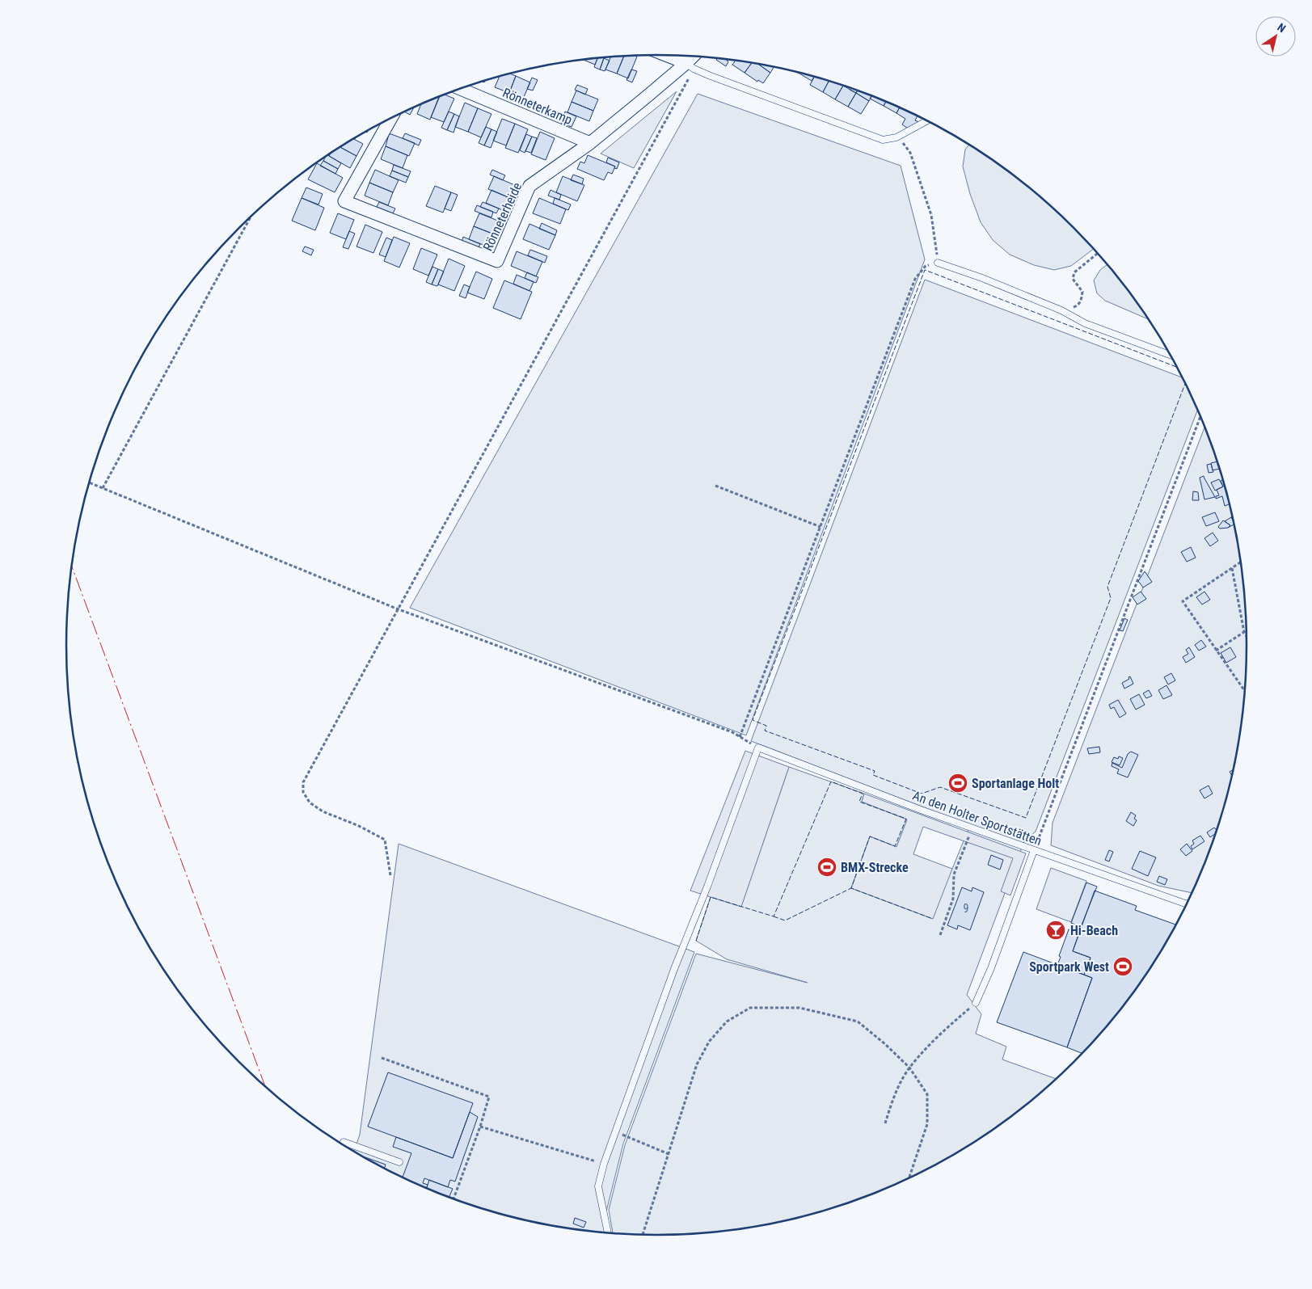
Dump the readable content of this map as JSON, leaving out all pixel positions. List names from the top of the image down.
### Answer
{
  "streets": {
    "street": ["Rönneterkamp", "Rönneterheide"],
    "lane": ["An den Holter Sportstätten"]
  },
  "crossings": [
    ["Rönneterkamp", "Rönneterheide"]
  ],
  "places": {
    "sports": ["Sportanlage Holt", "BMX-Strecke", "Sportpark West"],
    "bar": ["Hi-Beach"]
  },
  "house_numbers": ["9"],
  "north": "top right"
}
